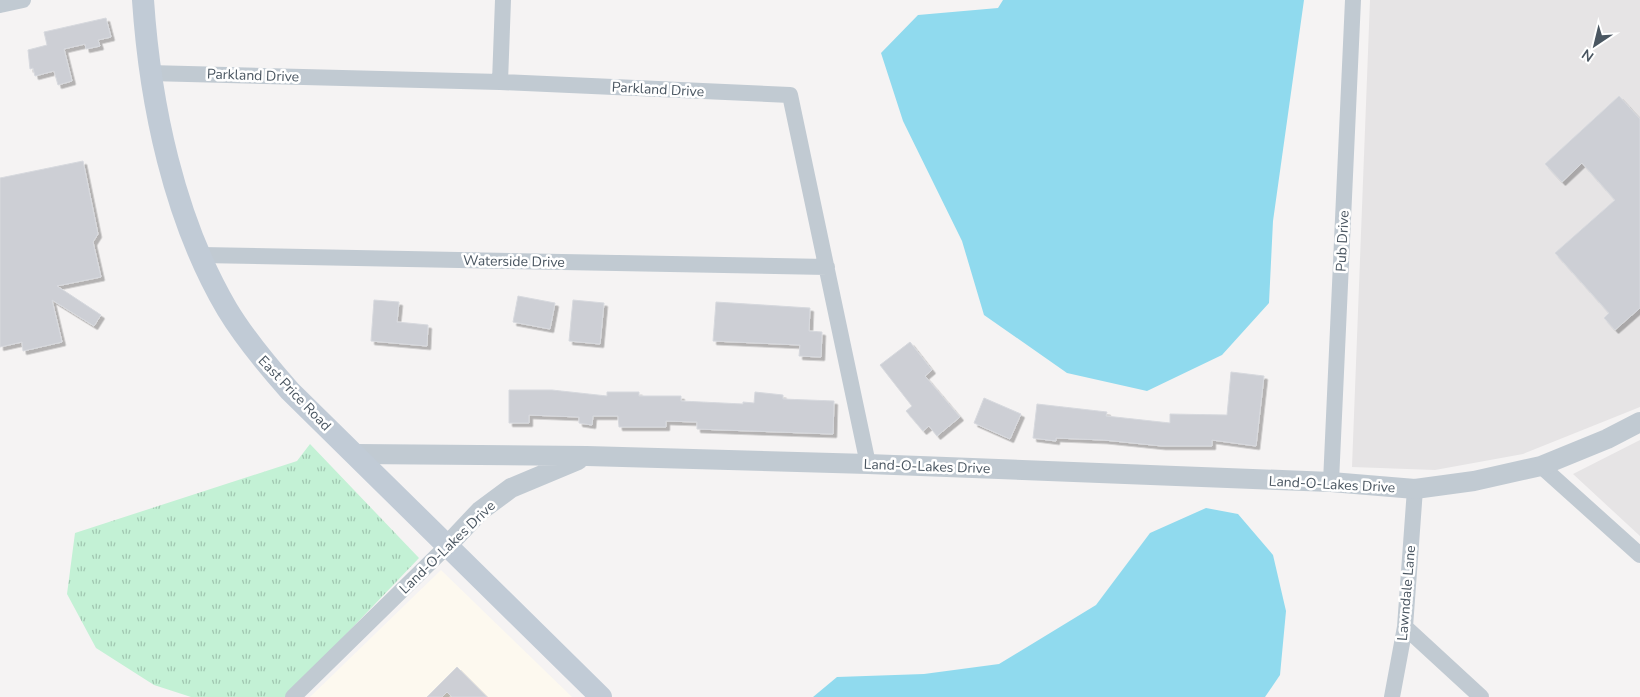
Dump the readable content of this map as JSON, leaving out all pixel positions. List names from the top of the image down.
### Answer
{
  "streets": {
    "main road": ["East Price Road"],
    "street": [
      "Parkland Drive",
      "Pub Drive",
      "Waterside Drive",
      "Land-O-Lakes Drive",
      "Lawndale Lane"
    ]
  },
  "crossings": [
    ["Parkland Drive", "Waterside Drive"],
    ["Parkland Drive", "East Price Road"],
    ["Parkland Drive", "Land-O-Lakes Drive"],
    ["Pub Drive", "Land-O-Lakes Drive"],
    ["Waterside Drive", "East Price Road"],
    ["East Price Road", "Land-O-Lakes Drive"],
    ["Land-O-Lakes Drive", "Lawndale Lane"]
  ],
  "north": "bottom left"
}
